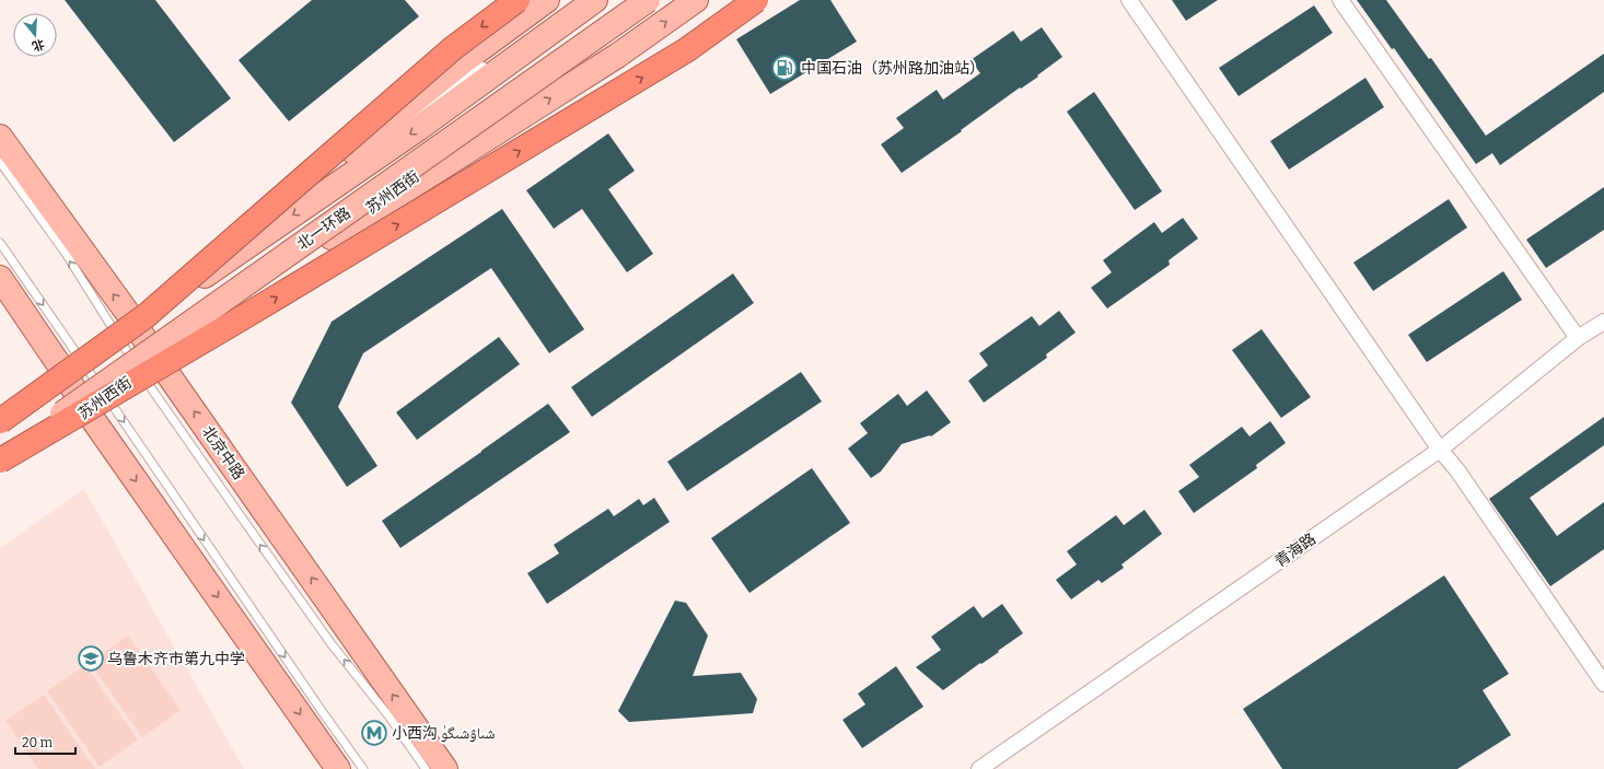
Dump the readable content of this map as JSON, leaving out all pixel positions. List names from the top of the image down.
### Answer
{
  "streets": {
    "highway": ["北一环路"],
    "main road": ["苏州西街", "北京中路"],
    "street": ["青海路"]
  },
  "crossings": [
    ["苏州西街", "北京中路"],
    ["北一环路", "北京中路"]
  ],
  "places": {
    "fuel station": ["中国石油（苏州路加油站）"],
    "school or university": ["乌鲁木齐市第九中学"],
    "metro station": ["小西沟 شىاۋشىگۈ"]
  },
  "scale_bar": "20 m",
  "north": "bottom"
}
